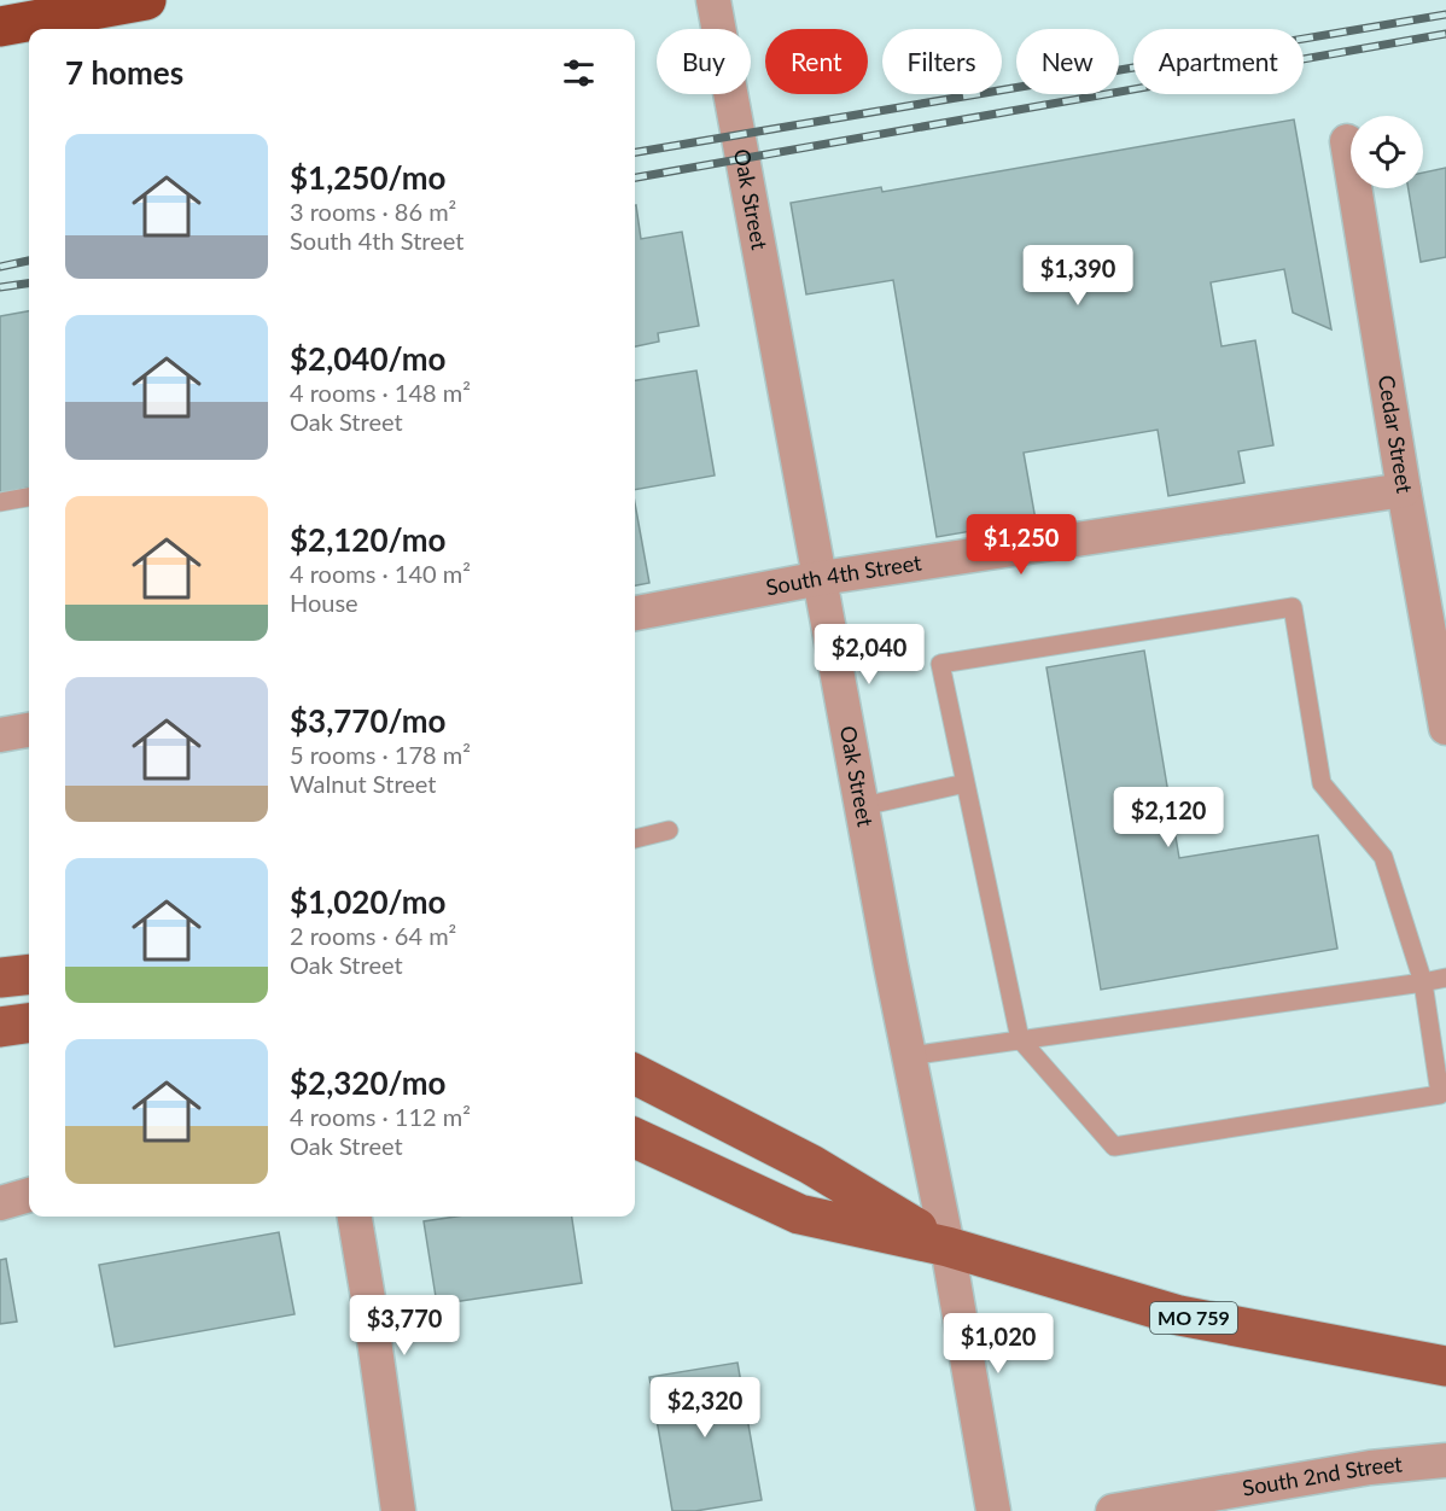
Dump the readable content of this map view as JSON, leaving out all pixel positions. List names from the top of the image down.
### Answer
{
  "streets": {
    "main road": ["MO 759"],
    "street": [
      "Oak Street",
      "Cedar Street",
      "South 4th Street",
      "South 2nd Street"
    ]
  },
  "crossings": [
    ["Oak Street", "South 4th Street"],
    ["Oak Street", "MO 759"],
    ["Cedar Street", "South 4th Street"]
  ],
  "page": {
    "chip": [
      "Buy",
      "Rent",
      "Filters",
      "New",
      "Apartment"
    ],
    "heading": "7 homes",
    "list": [
      {
        "name": "$1,250/mo",
        "note": "3 rooms · 86 m² · South 4th Street"
      },
      {
        "name": "$2,040/mo",
        "note": "4 rooms · 148 m² · Oak Street"
      },
      {
        "name": "$2,120/mo",
        "note": "4 rooms · 140 m² · House"
      },
      {
        "name": "$3,770/mo",
        "note": "5 rooms · 178 m² · Walnut Street"
      },
      {
        "name": "$1,020/mo",
        "note": "2 rooms · 64 m² · Oak Street"
      },
      {
        "name": "$2,320/mo",
        "note": "4 rooms · 112 m² · Oak Street"
      }
    ],
    "price": [
      "$1,390",
      "$1,250",
      "$2,040",
      "$2,120",
      "$3,770",
      "$1,020",
      "$2,320"
    ]
  }
}
